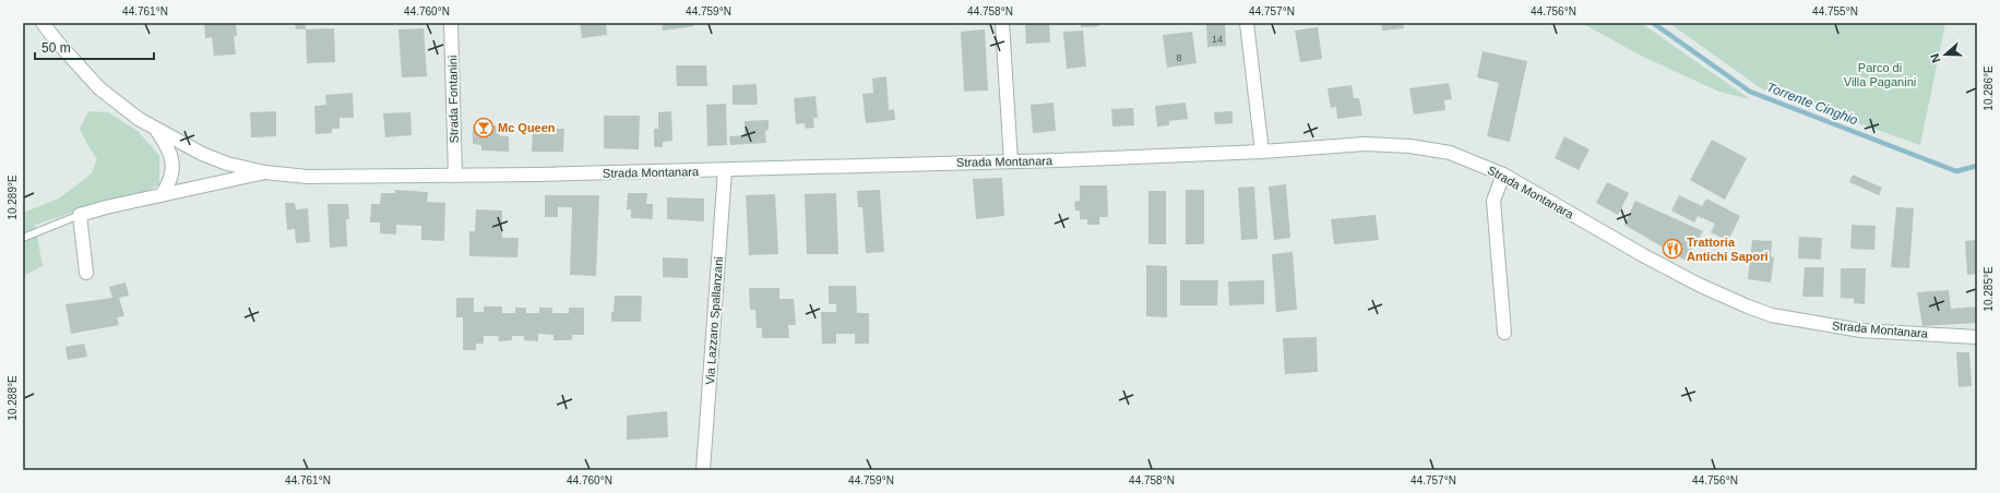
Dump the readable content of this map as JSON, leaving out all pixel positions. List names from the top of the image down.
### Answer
{
  "streets": {
    "main road": ["Strada Fontanini", "Strada Montanara", "Via Lazzaro Spallanzani"]
  },
  "crossings": [
    ["Strada Fontanini", "Strada Montanara"],
    ["Strada Montanara", "Via Lazzaro Spallanzani"]
  ],
  "water": ["Torrente Cinghio"],
  "parks": ["Parco di Villa Paganini"],
  "places": {
    "bar": ["Mc Queen"],
    "restaurant": ["Trattoria Antichi Sapori"]
  },
  "house_numbers": ["14", "8"],
  "scale_bar": "50 m",
  "north": "left",
  "coordinates": [
    "44.761°N",
    "44.760°N",
    "44.759°N",
    "44.758°N",
    "44.757°N",
    "44.756°N",
    "44.755°N",
    "10.286°E",
    "10.289°E",
    "10.285°E",
    "10.288°E"
  ]
}
